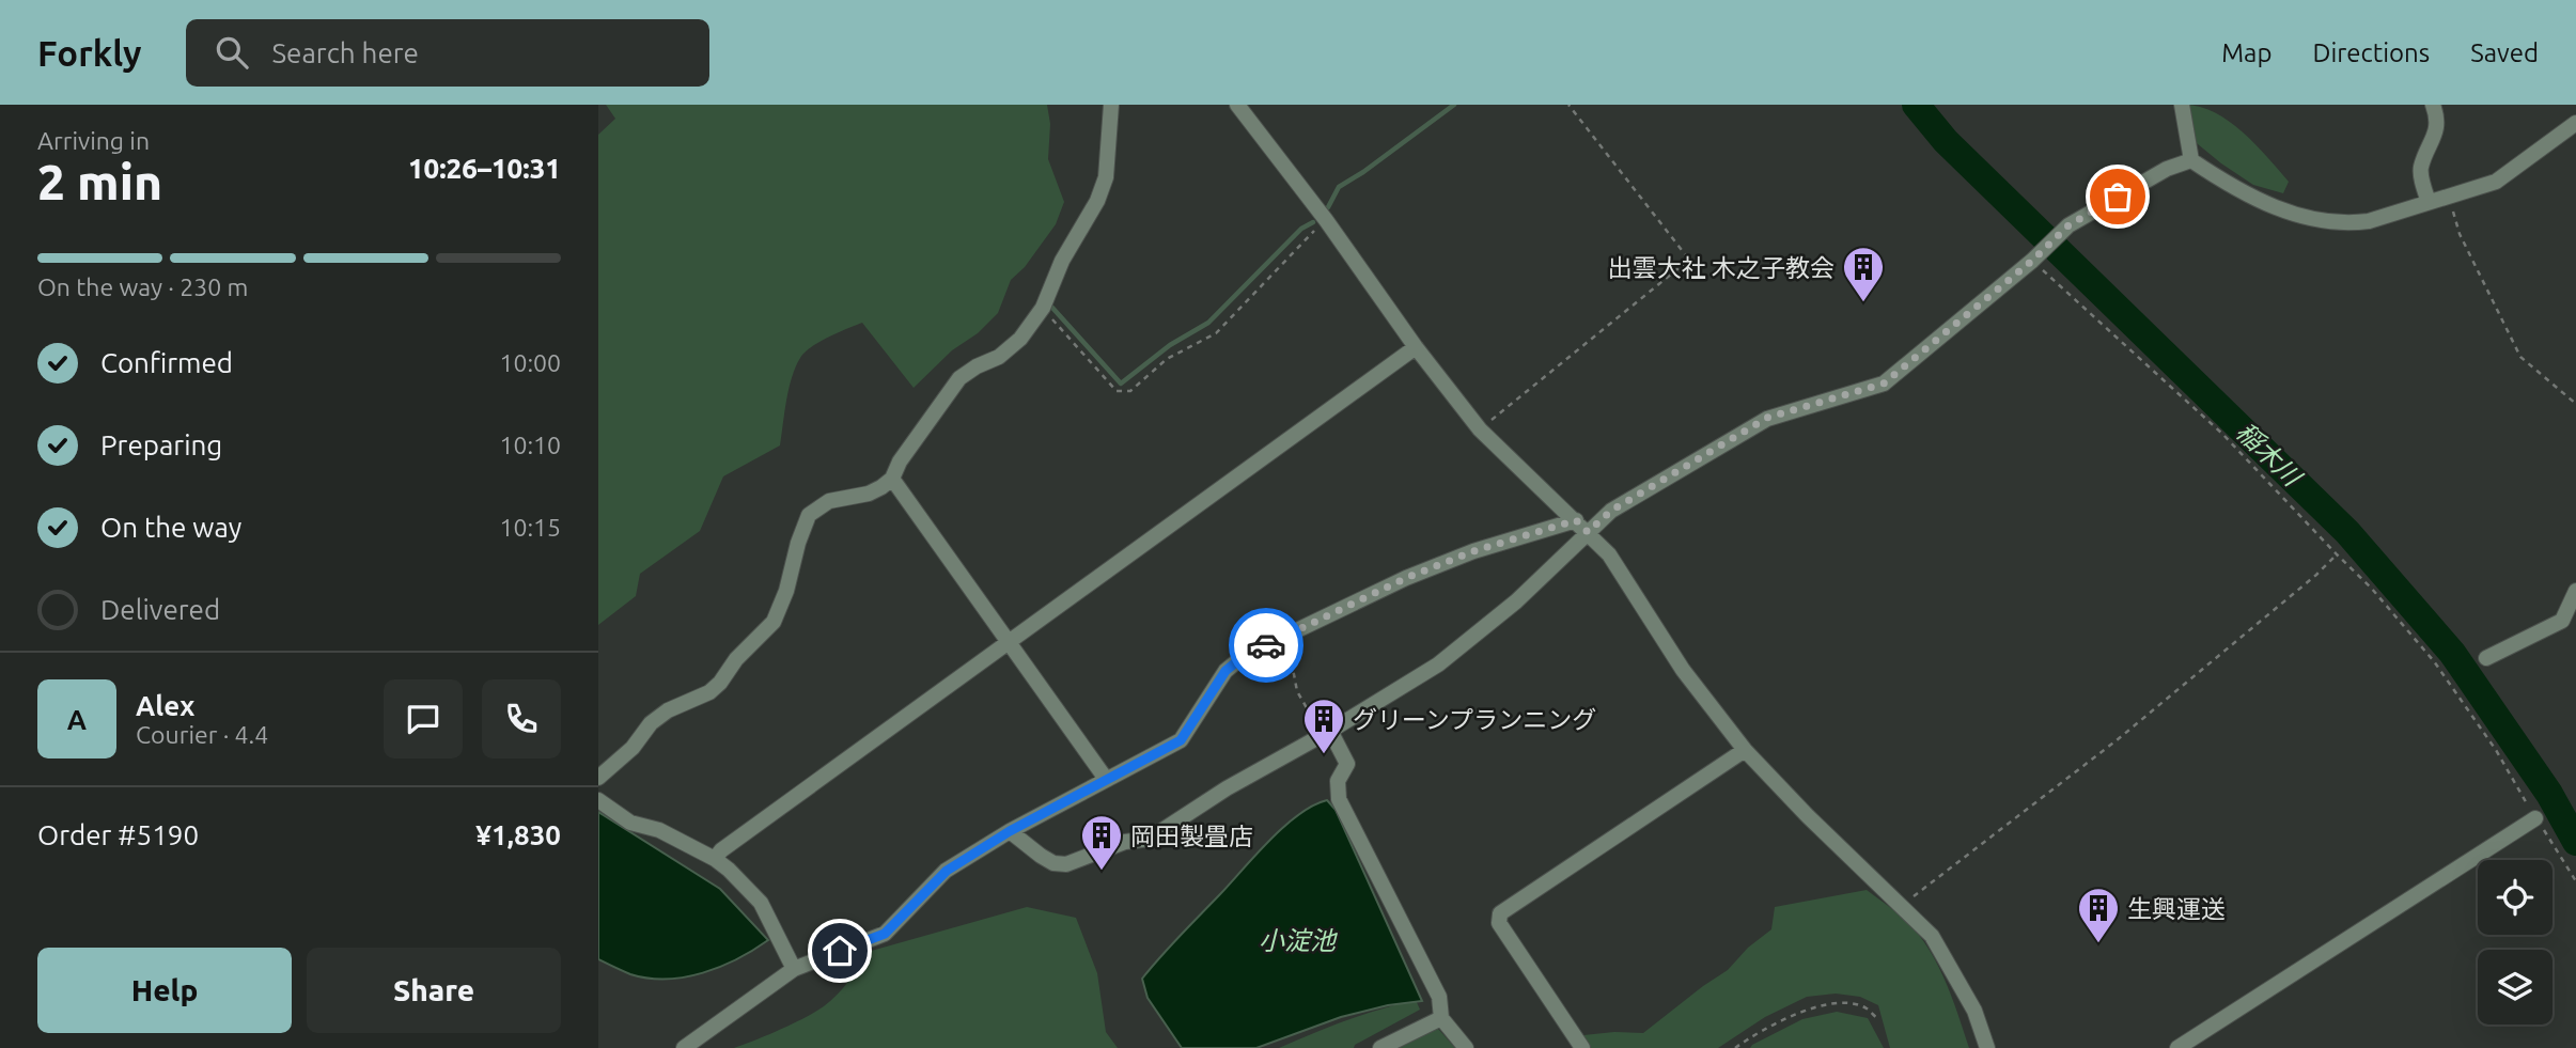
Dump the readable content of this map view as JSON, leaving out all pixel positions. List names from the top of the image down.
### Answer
{
  "water": ["稲木川", "小淀池"],
  "places": {
    "building": [
      "出雲大社 木之子教会",
      "グリーンプランニング",
      "岡田製畳店",
      "生興運送"
    ]
  },
  "page": {
    "header": "Forkly",
    "search": "Search here",
    "nav": ["Map", "Directions", "Saved"],
    "heading": ["2 min", "Arriving in", "10:26–10:31"],
    "panel": [
      "Alex",
      "Courier · 4.4",
      "Order #5190",
      "¥1,830"
    ],
    "bar": "On the way · 230 m",
    "list": [
      ["Confirmed", "10:00"],
      ["Preparing", "10:10"],
      ["On the way", "10:15"],
      "Delivered"
    ],
    "round": "A",
    "buttons": ["Help", "Share"]
  }
}
